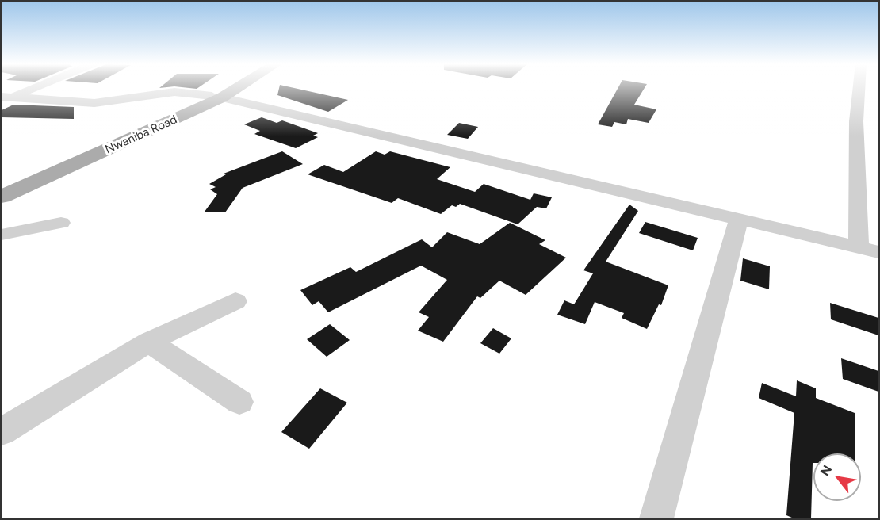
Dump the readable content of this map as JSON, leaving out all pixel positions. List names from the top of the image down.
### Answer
{
  "streets": {
    "main road": ["Nwaniba Road"]
  },
  "north": "top left"
}
